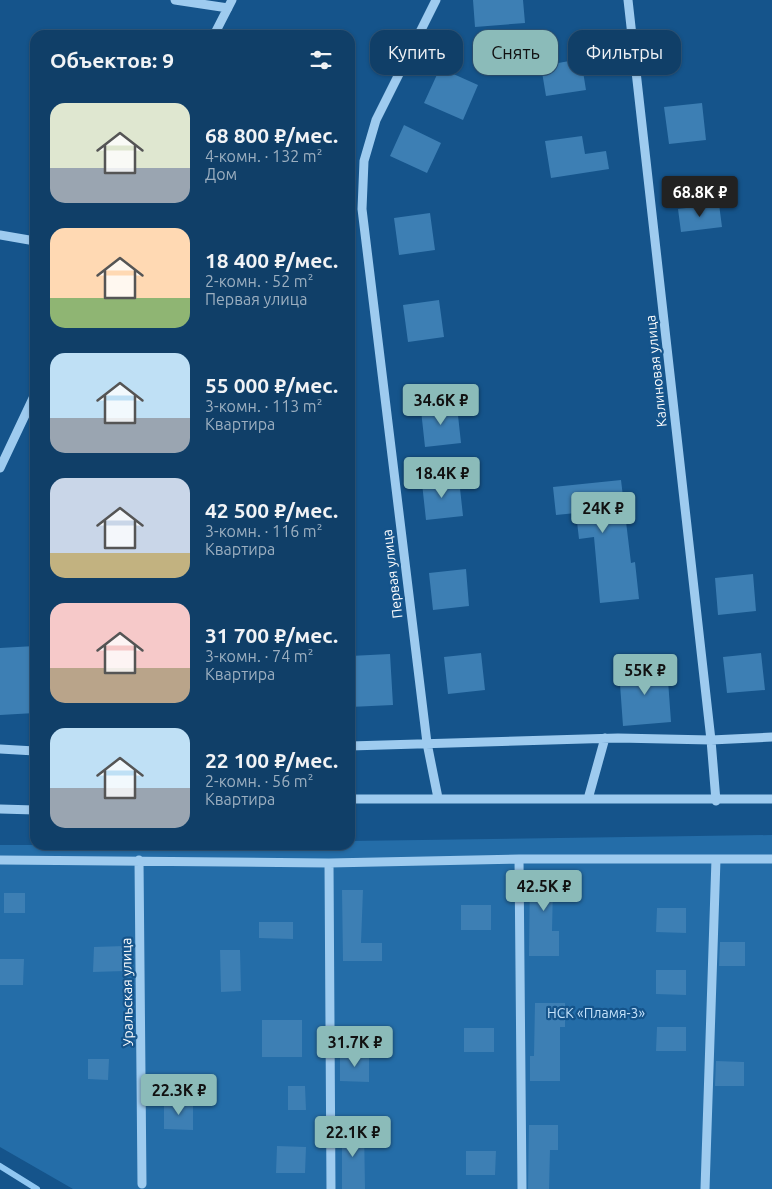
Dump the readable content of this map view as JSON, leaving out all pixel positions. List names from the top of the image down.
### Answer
{
  "streets": {
    "street": ["Калиновая улица", "Первая улица", "Уральская улица"]
  },
  "parks": ["НСК «Пламя-3»"],
  "page": {
    "chip": ["Купить", "Снять", "Фильтры"],
    "heading": "Объектов: 9",
    "list": [
      {
        "name": "68 800 ₽/мес.",
        "note": "4-комн. · 132 m² · Дом"
      },
      {
        "name": "18 400 ₽/мес.",
        "note": "2-комн. · 52 m² · Первая улица"
      },
      {
        "name": "55 000 ₽/мес.",
        "note": "3-комн. · 113 m² · Квартира"
      },
      {
        "name": "42 500 ₽/мес.",
        "note": "3-комн. · 116 m² · Квартира"
      },
      {
        "name": "31 700 ₽/мес.",
        "note": "3-комн. · 74 m² · Квартира"
      },
      {
        "name": "22 100 ₽/мес.",
        "note": "2-комн. · 56 m² · Квартира"
      }
    ],
    "price": [
      "68.8K ₽",
      "34.6K ₽",
      "18.4K ₽",
      "24K ₽",
      "55K ₽",
      "42.5K ₽",
      "31.7K ₽",
      "22.3K ₽",
      "22.1K ₽"
    ]
  }
}
